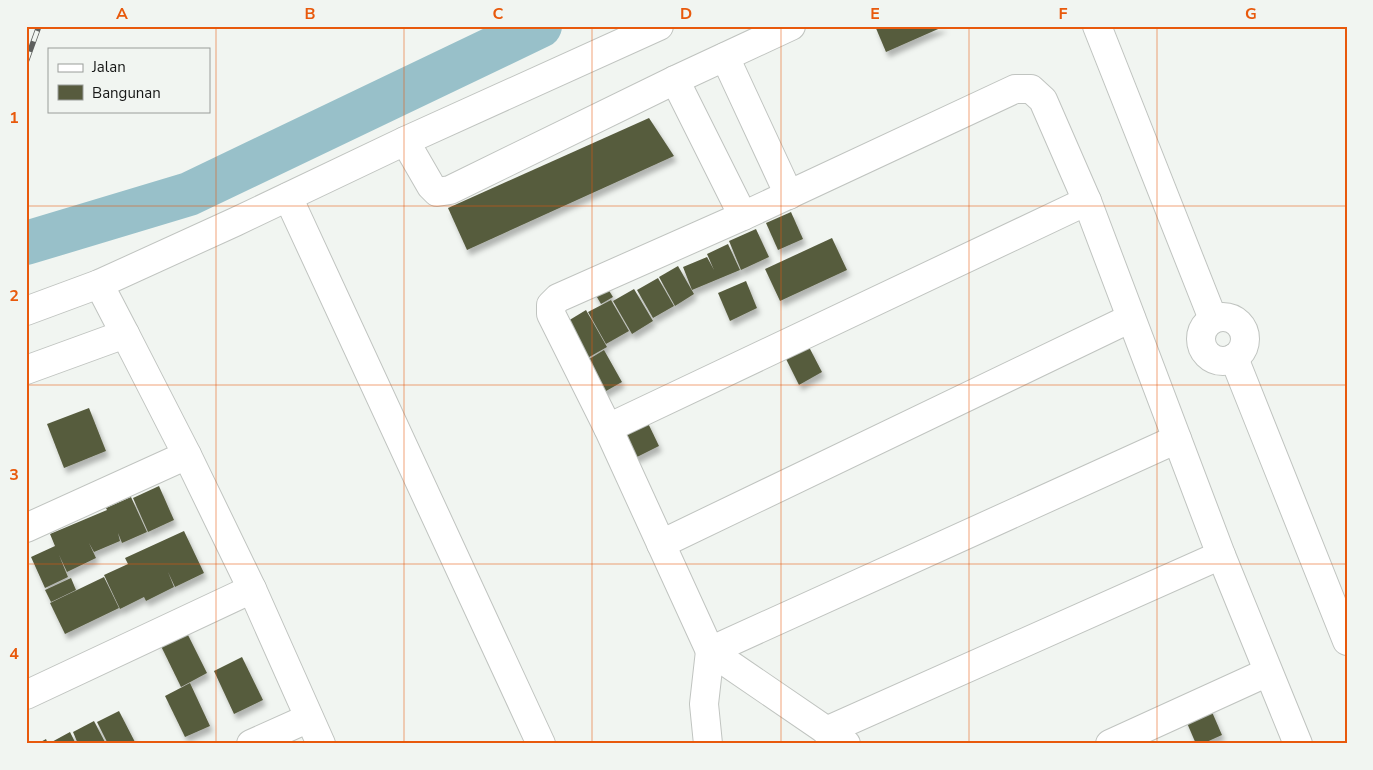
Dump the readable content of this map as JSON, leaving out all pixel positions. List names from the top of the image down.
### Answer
{
  "legend": ["Jalan", "Bangunan"],
  "grid": {
    "columns": [
      "A",
      "B",
      "C",
      "D",
      "E",
      "F",
      "G"
    ],
    "rows": [
      "1",
      "2",
      "3",
      "4"
    ]
  }
}
